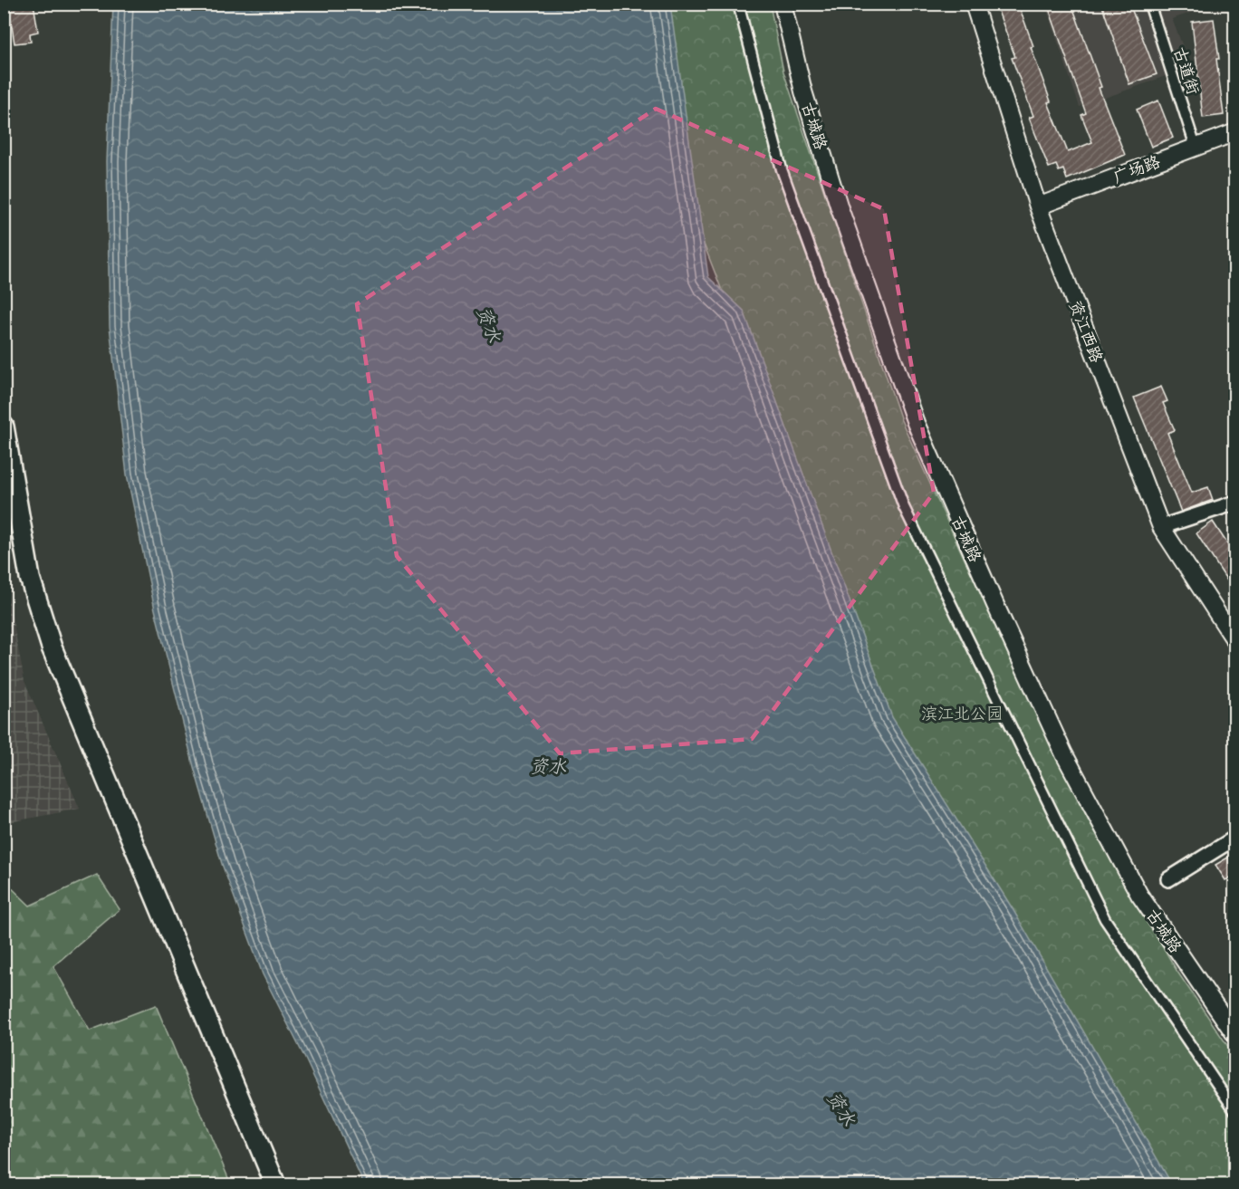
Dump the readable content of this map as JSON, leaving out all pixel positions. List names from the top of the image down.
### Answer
{
  "streets": {
    "street": [
      "古道街",
      "古城路",
      "广场路",
      "资江西路"
    ]
  },
  "crossings": [
    ["古道街", "广场路"],
    ["广场路", "资江西路"]
  ],
  "water": ["资水"],
  "parks": ["滨江北公园"]
}
